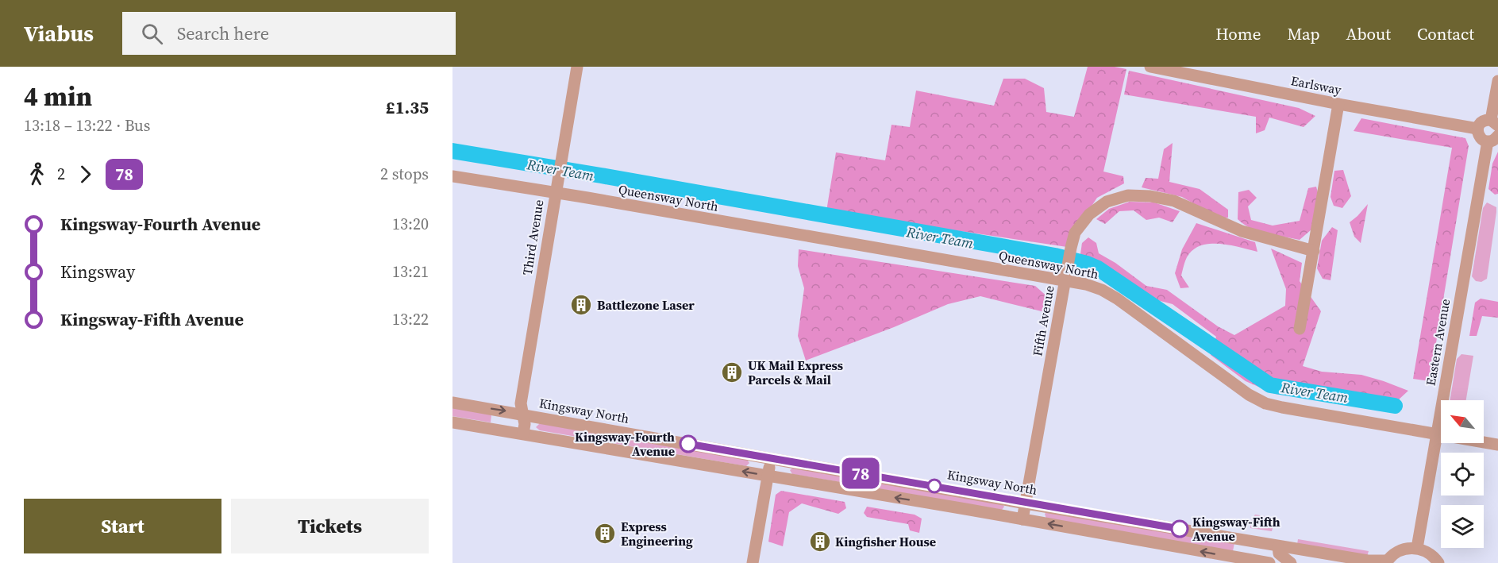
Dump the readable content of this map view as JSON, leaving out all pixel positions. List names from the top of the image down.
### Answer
{
  "streets": {
    "street": [
      "Earlsway",
      "Queensway North",
      "Third Avenue",
      "Fifth Avenue",
      "Eastern Avenue",
      "Kingsway North"
    ]
  },
  "crossings": [
    ["Earlsway", "Eastern Avenue"],
    ["Queensway North", "Third Avenue"],
    ["Queensway North", "Fifth Avenue"],
    ["Queensway North", "Eastern Avenue"],
    ["Third Avenue", "Kingsway North"],
    ["Fifth Avenue", "Kingsway North"]
  ],
  "water": ["River Team"],
  "places": {
    "building": [
      "Battlezone Laser",
      "UK Mail Express Parcels & Mail",
      "Express Engineering",
      "Kingfisher House"
    ],
    "other": ["Kingsway-Fourth Avenue", "Kingsway-Fifth Avenue"]
  },
  "lines": ["bus line 78"],
  "north": "top left",
  "page": {
    "header": "Viabus",
    "search": "Search here",
    "nav": [
      "Home",
      "Map",
      "About",
      "Contact"
    ],
    "heading": ["4 min", "13:18 – 13:22 · Bus", "£1.35"],
    "on_map": "78",
    "legs": ["2", "78", "2 stops"],
    "list": [
      {
        "name": "Kingsway-Fourth Avenue",
        "value": "13:20"
      },
      {
        "name": "Kingsway",
        "value": "13:21"
      },
      {
        "name": "Kingsway-Fifth Avenue",
        "value": "13:22"
      }
    ],
    "buttons": ["Start", "Tickets"]
  }
}
